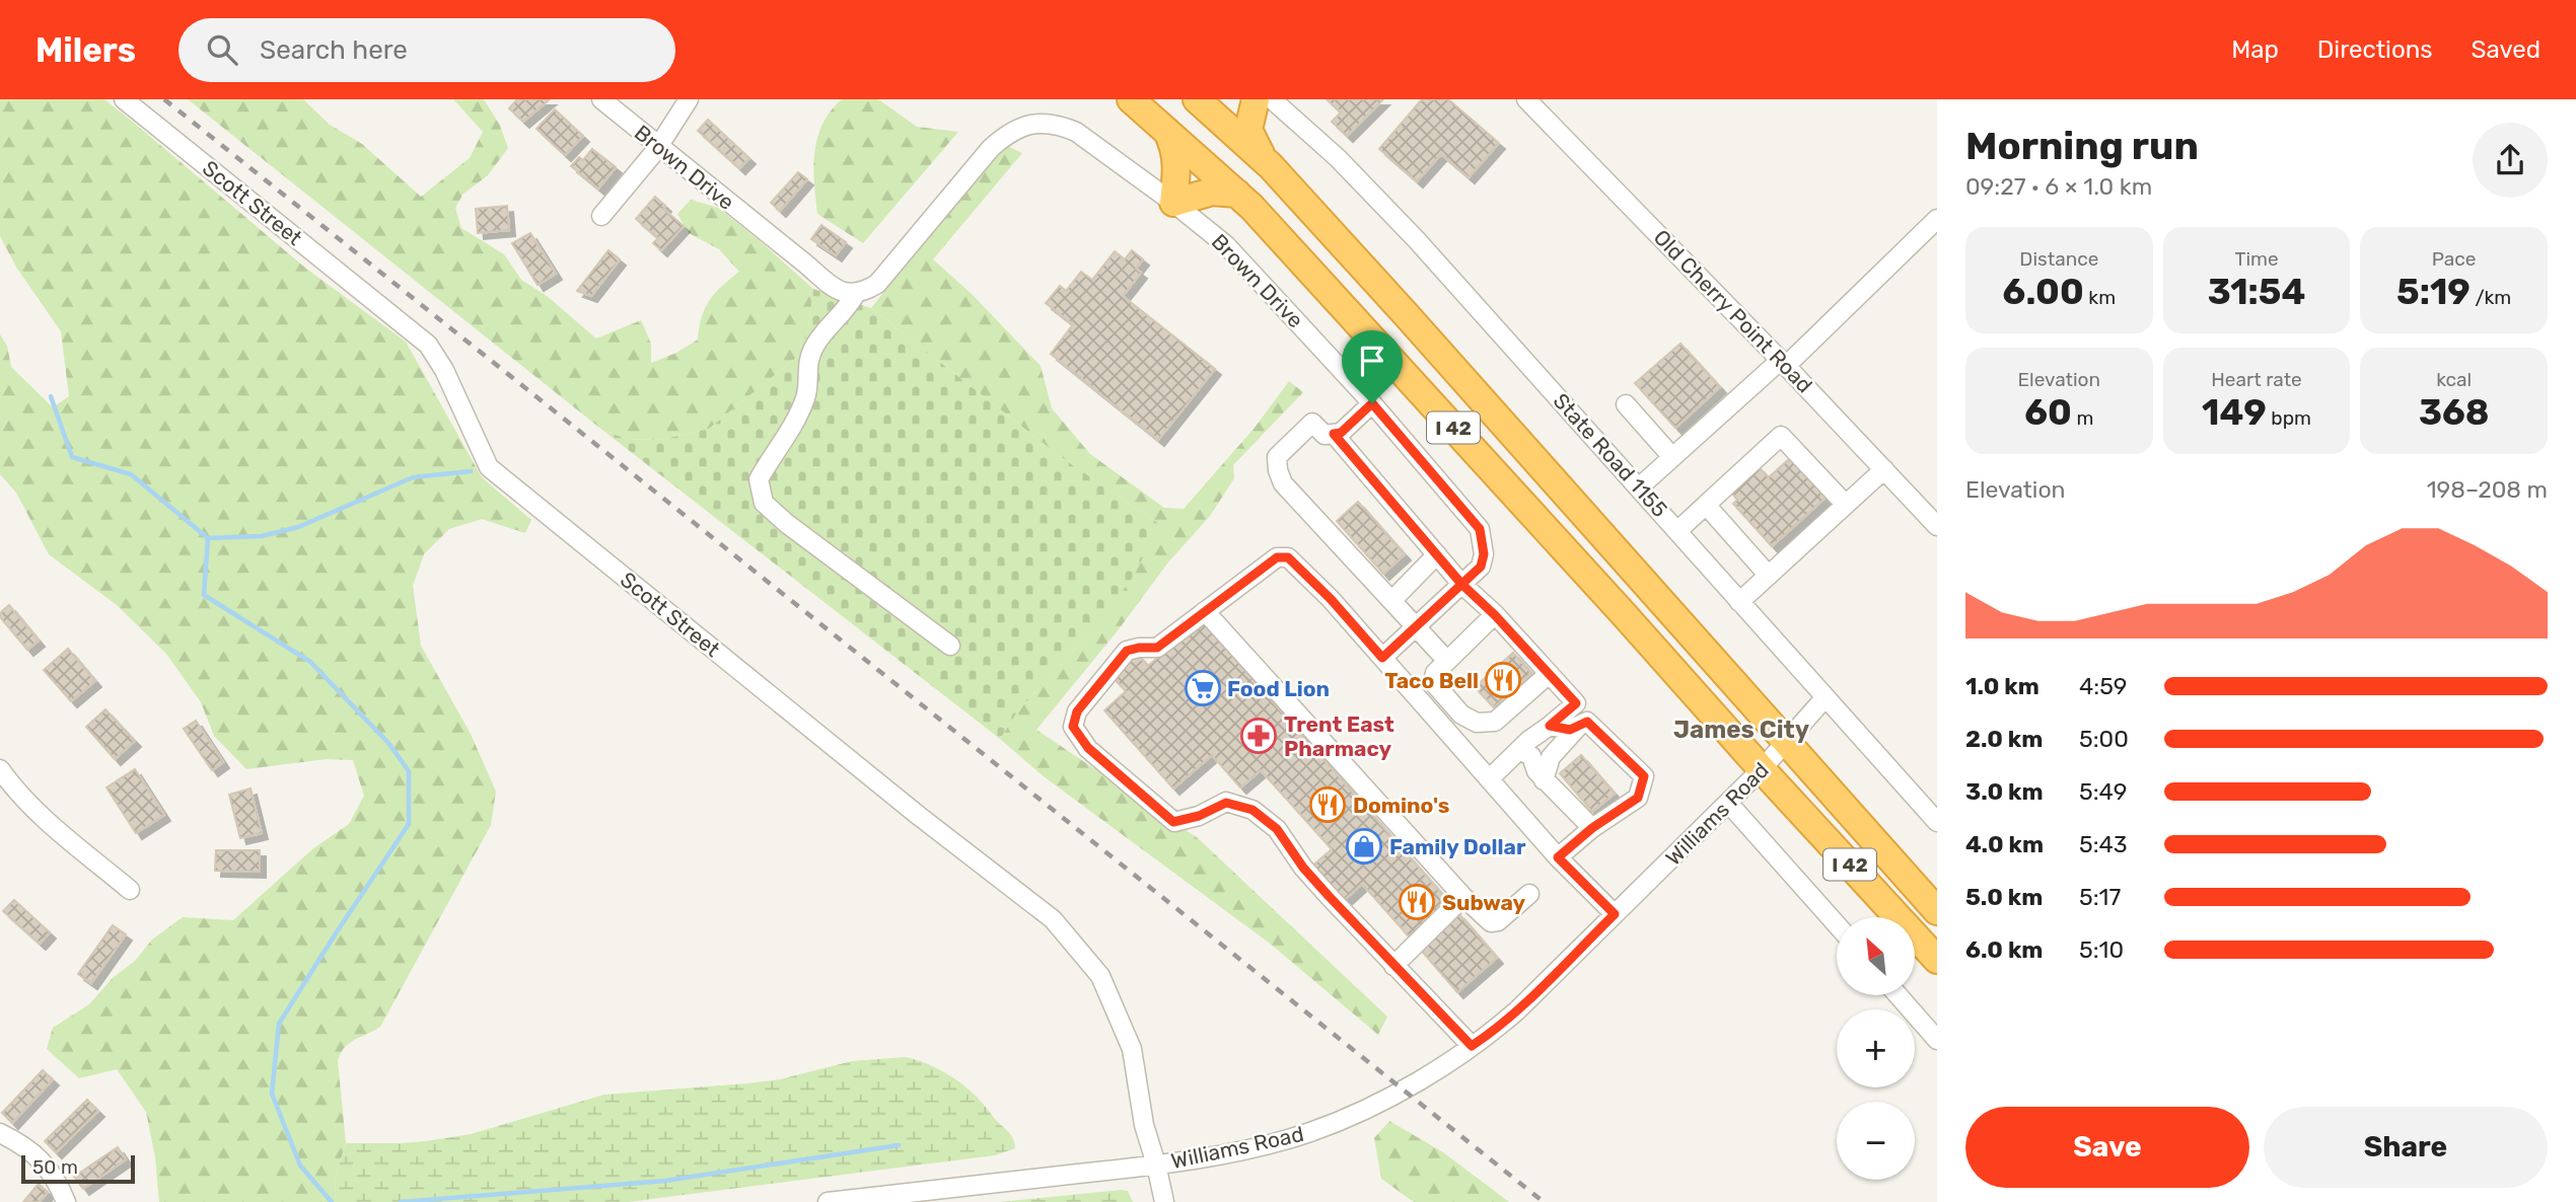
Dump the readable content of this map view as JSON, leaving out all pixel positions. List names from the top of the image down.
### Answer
{
  "streets": {
    "highway": ["I 42"],
    "street": [
      "Brown Drive",
      "Scott Street",
      "Old Cherry Point Road",
      "State Road 1155",
      "Williams Road"
    ]
  },
  "crossings": [
    ["Scott Street", "Williams Road"],
    ["I 42", "Williams Road"],
    ["State Road 1155", "Williams Road"]
  ],
  "districts": ["James City"],
  "places": {
    "restaurant": ["Taco Bell", "Domino's", "Subway"],
    "supermarket": ["Food Lion"],
    "pharmacy": ["Trent East Pharmacy"],
    "shop": ["Family Dollar"]
  },
  "scale_bar": "50 m",
  "north": "top left",
  "page": {
    "header": "Milers",
    "search": "Search here",
    "nav": ["Map", "Directions", "Saved"],
    "heading": ["Morning run", "09:27 · 6 × 1.0 km"],
    "stats": [
      ["Distance", "6.00 km"],
      ["Time", "31:54"],
      ["Pace", "5:19 /km"],
      ["Elevation", "60 m"],
      ["Heart rate", "149 bpm"],
      ["kcal", "368"]
    ],
    "chart": ["Elevation", "198–208 m"],
    "list": [
      {
        "name": "1.0 km",
        "note": "4:59"
      },
      {
        "name": "2.0 km",
        "note": "5:00"
      },
      {
        "name": "3.0 km",
        "note": "5:49"
      },
      {
        "name": "4.0 km",
        "note": "5:43"
      },
      {
        "name": "5.0 km",
        "note": "5:17"
      },
      {
        "name": "6.0 km",
        "note": "5:10"
      }
    ],
    "map_buttons": ["+", "−"],
    "buttons": ["Save", "Share"],
    "scale": "50 m"
  }
}
